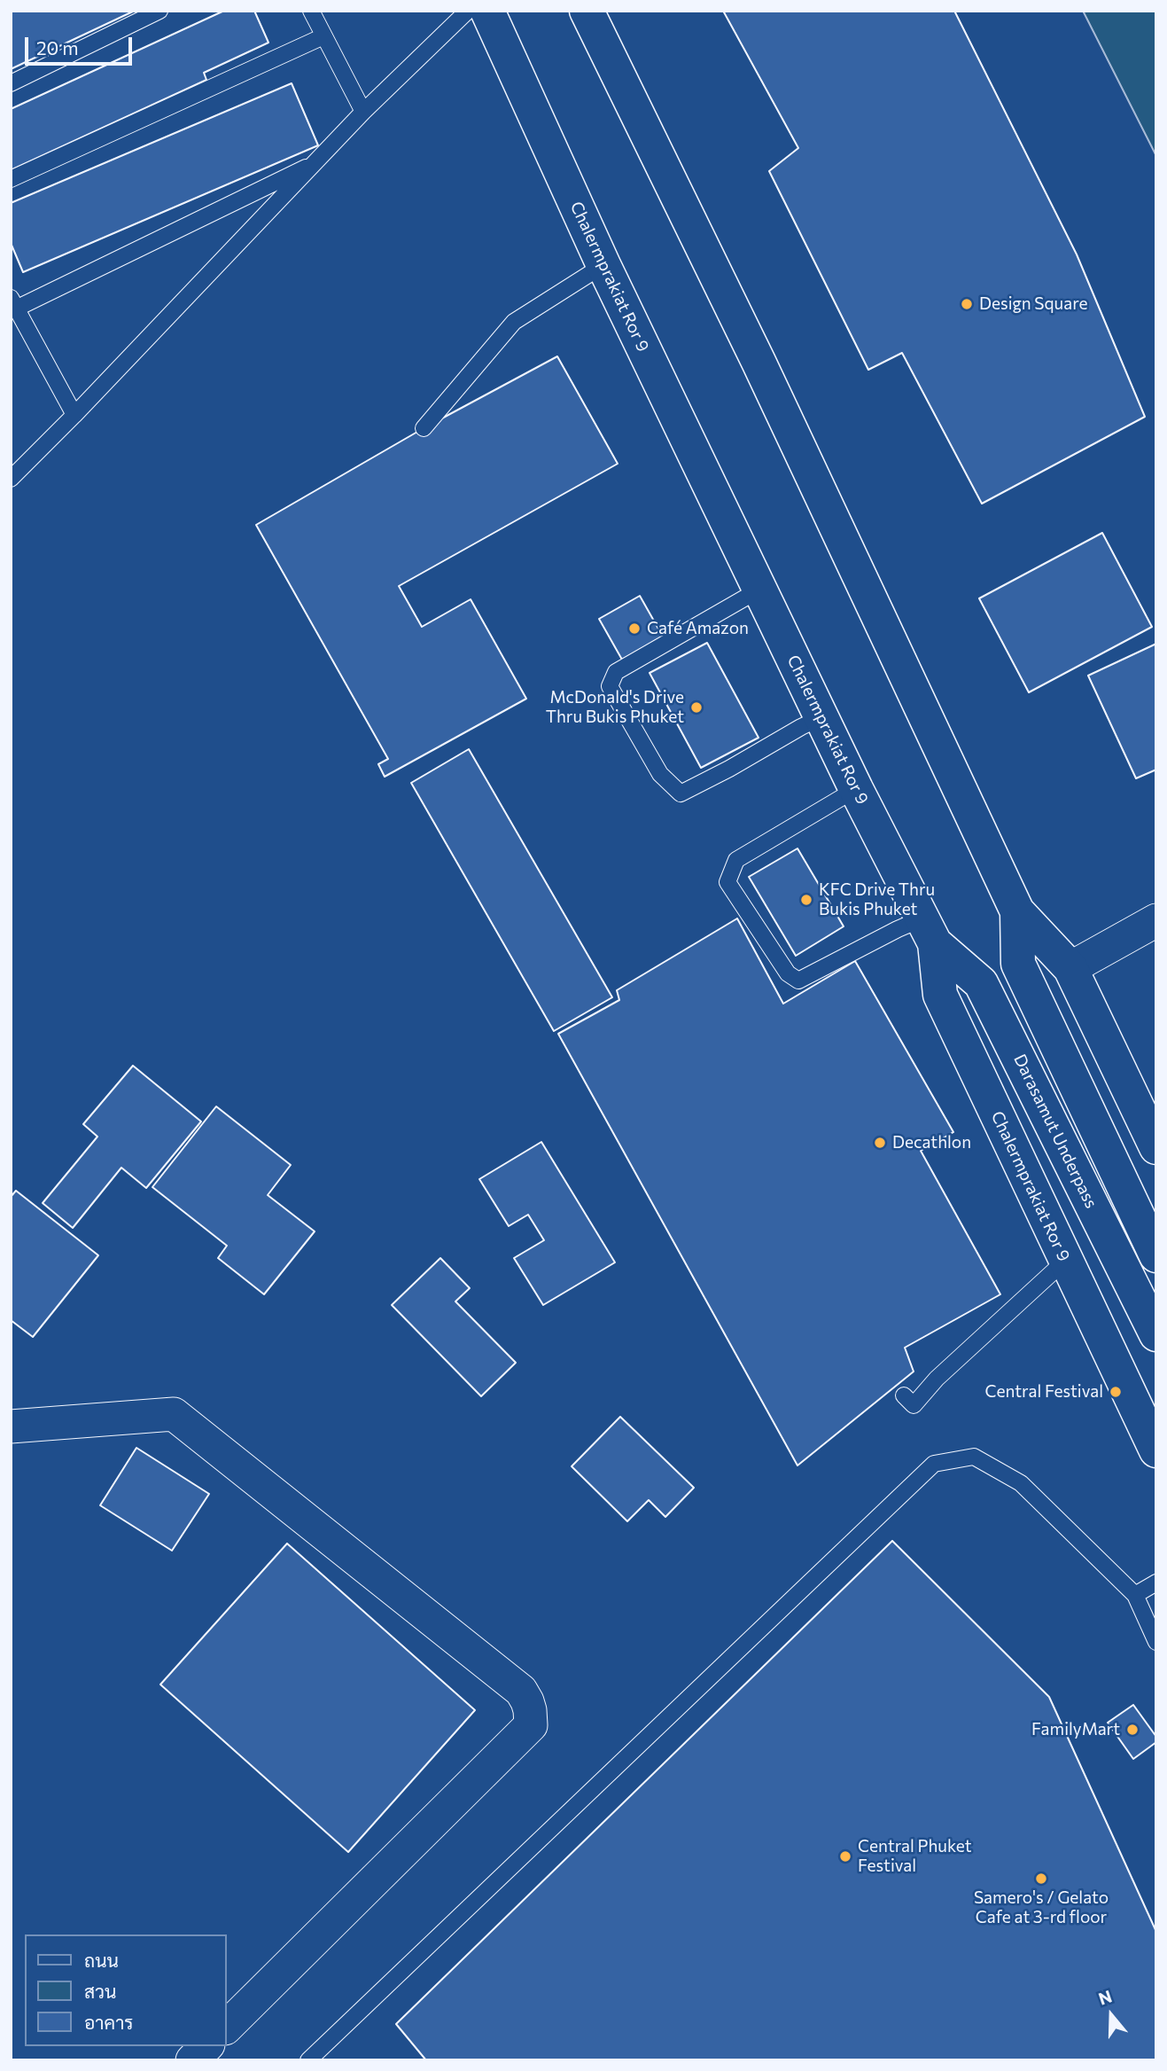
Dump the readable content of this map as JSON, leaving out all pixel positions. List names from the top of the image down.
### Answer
{
  "streets": {
    "main road": ["Chalermprakiat Ror 9", "Darasamut Underpass"]
  },
  "crossings": [
    ["Chalermprakiat Ror 9", "Darasamut Underpass"]
  ],
  "places": [
    "Design Square",
    "Café Amazon",
    "McDonald's Drive Thru Bukis Phuket",
    "KFC Drive Thru Bukis Phuket",
    "Decathlon",
    "Central Festival",
    "FamilyMart",
    "Central Phuket Festival",
    "Samero's / Gelato Cafe at 3-rd floor"
  ],
  "legend": ["ถนน", "สวน", "อาคาร"],
  "scale_bar": "20 m",
  "north": "top"
}
